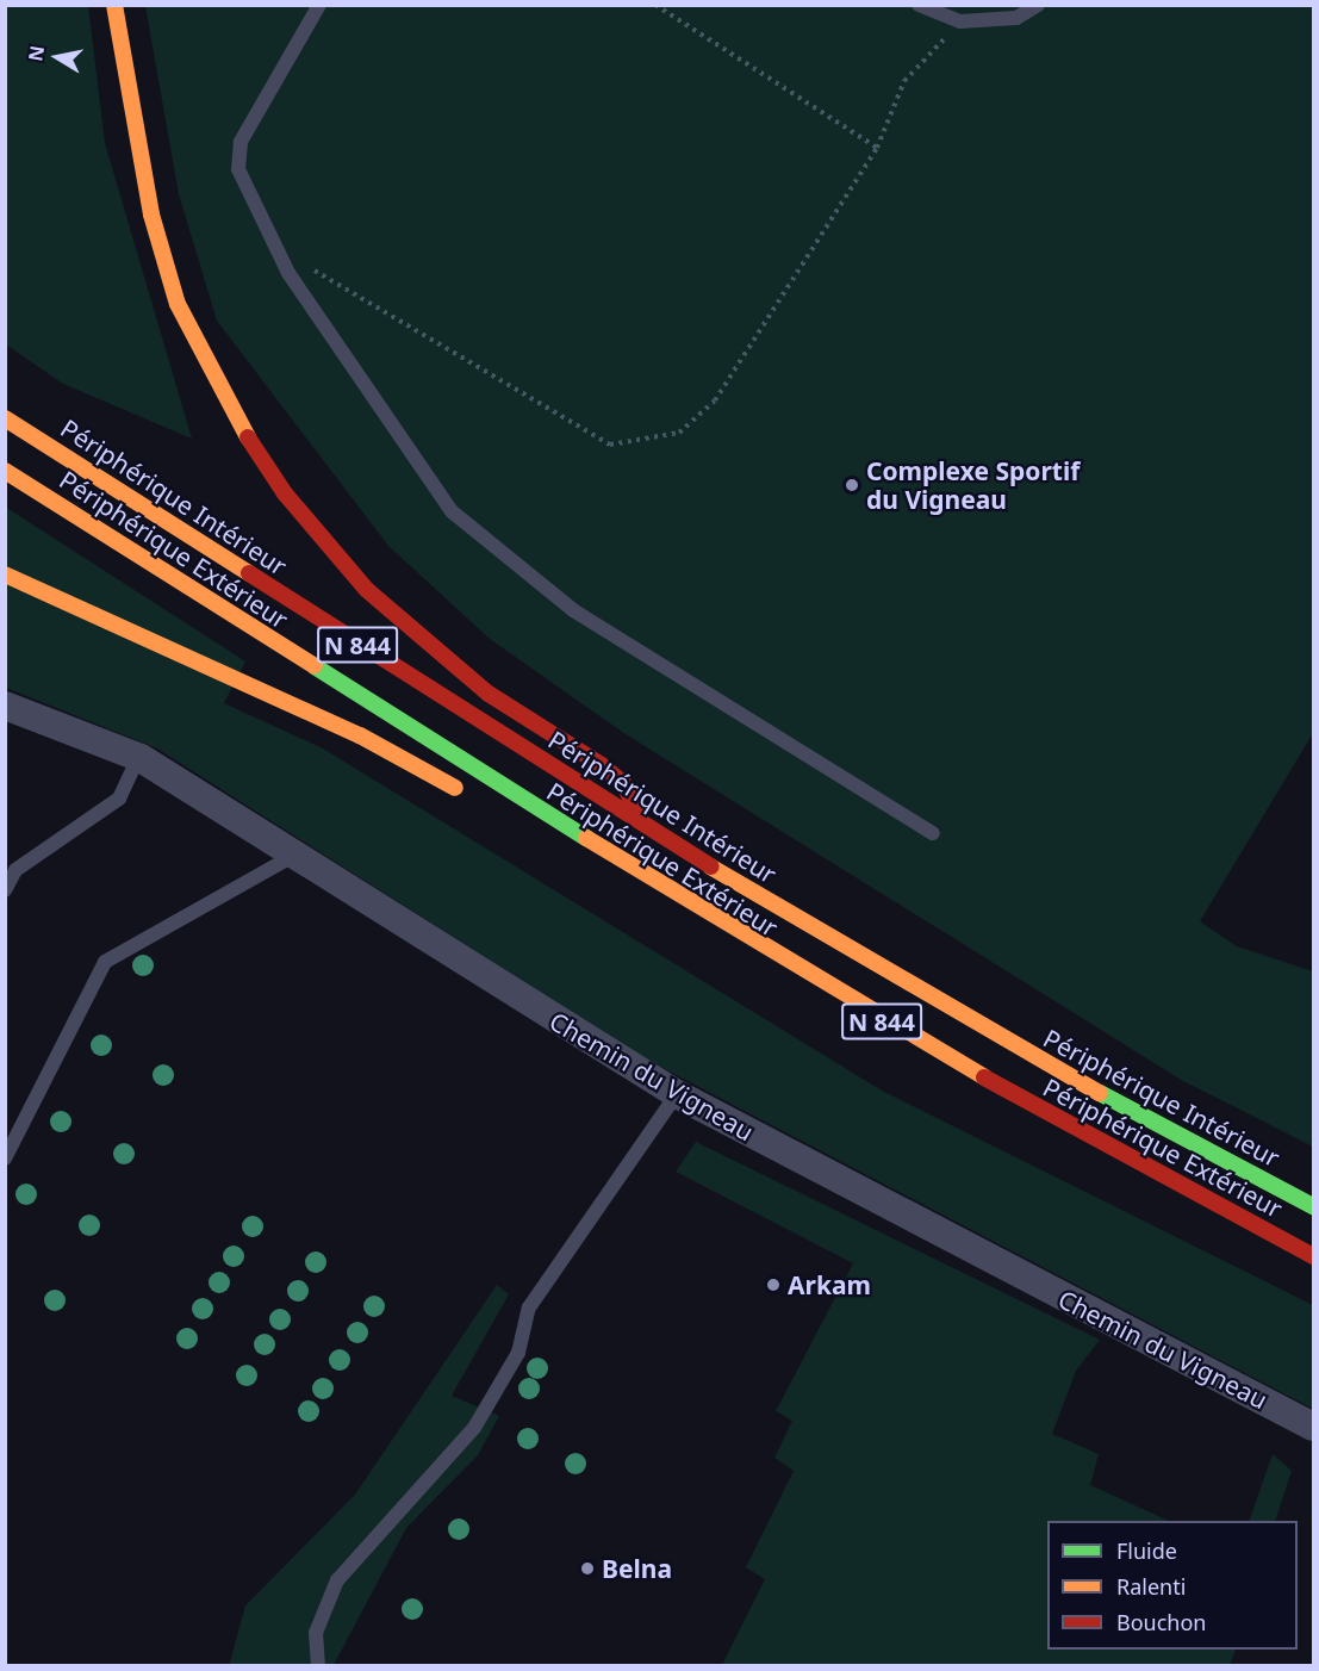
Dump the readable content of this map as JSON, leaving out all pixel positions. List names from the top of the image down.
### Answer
{
  "streets": {
    "highway": ["Périphérique Intérieur", "Périphérique Extérieur", "N 844"],
    "street": ["Chemin du Vigneau"]
  },
  "places": ["Complexe Sportif du Vigneau", "Arkam", "Belna"],
  "legend": ["Fluide", "Ralenti", "Bouchon"],
  "north": "left"
}
